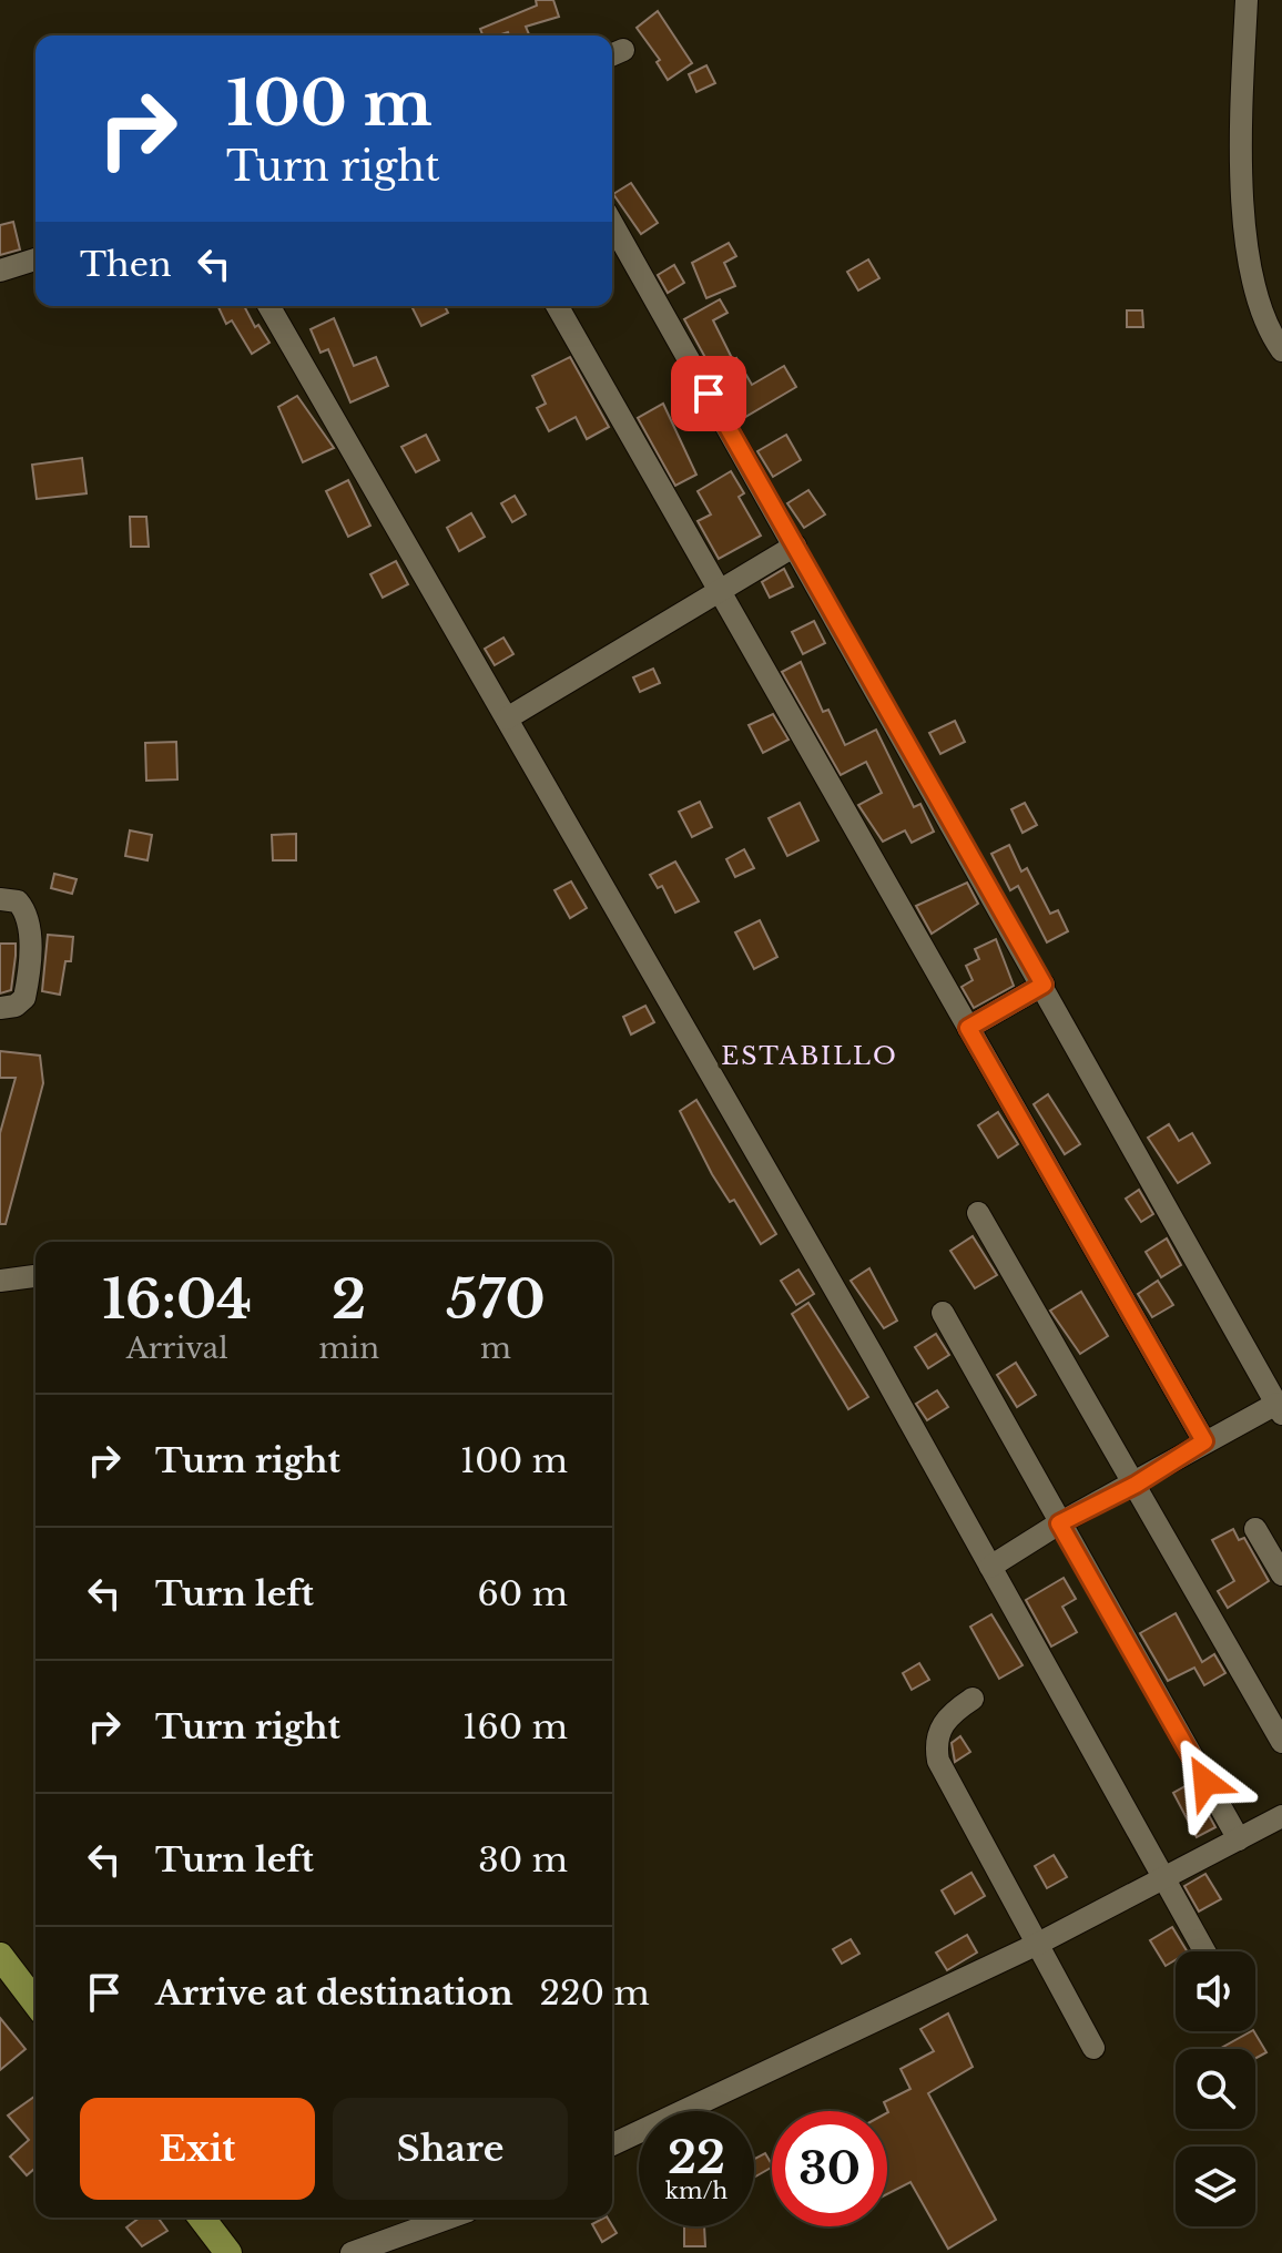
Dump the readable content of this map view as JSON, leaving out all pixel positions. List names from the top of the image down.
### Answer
{
  "districts": ["ESTABILLO"],
  "page": {
    "turn": ["100 m", "Turn right"],
    "then": "Then",
    "eta": [
      "16:04",
      "Arrival",
      "2",
      "min",
      "570",
      "m"
    ],
    "list": [
      {
        "name": "Turn right",
        "value": "100 m"
      },
      {
        "name": "Turn left",
        "value": "60 m"
      },
      {
        "name": "Turn right",
        "value": "160 m"
      },
      {
        "name": "Turn left",
        "value": "30 m"
      },
      {
        "name": "Arrive at destination",
        "value": "220 m"
      }
    ],
    "buttons": ["Exit", "Share"],
    "speed": "22 km/h",
    "limit": "30"
  }
}
